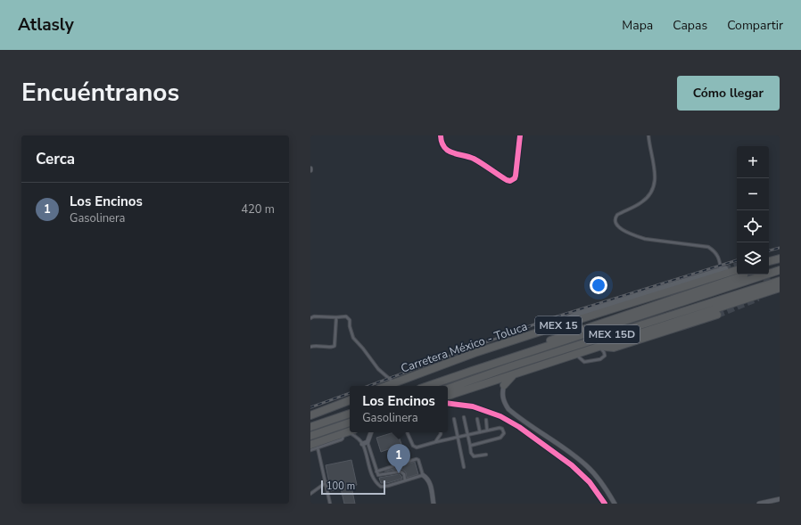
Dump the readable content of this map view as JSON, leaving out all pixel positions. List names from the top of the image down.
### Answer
{
  "streets": {
    "highway": ["MEX 15", "MEX 15D", "Carretera México - Toluca"]
  },
  "scale_bar": "100 m",
  "page": {
    "header": "Atlasly",
    "nav": ["Mapa", "Capas", "Compartir"],
    "title": "Encuéntranos",
    "buttons": "Cómo llegar",
    "heading": "Cerca",
    "map_buttons": ["+", "−"],
    "list": [
      {
        "mark": "1",
        "name": "Los Encinos",
        "note": "Gasolinera",
        "value": "420 m"
      }
    ],
    "popup": ["Los Encinos", "Gasolinera"],
    "pins": "1",
    "scale": "100 m"
  }
}
